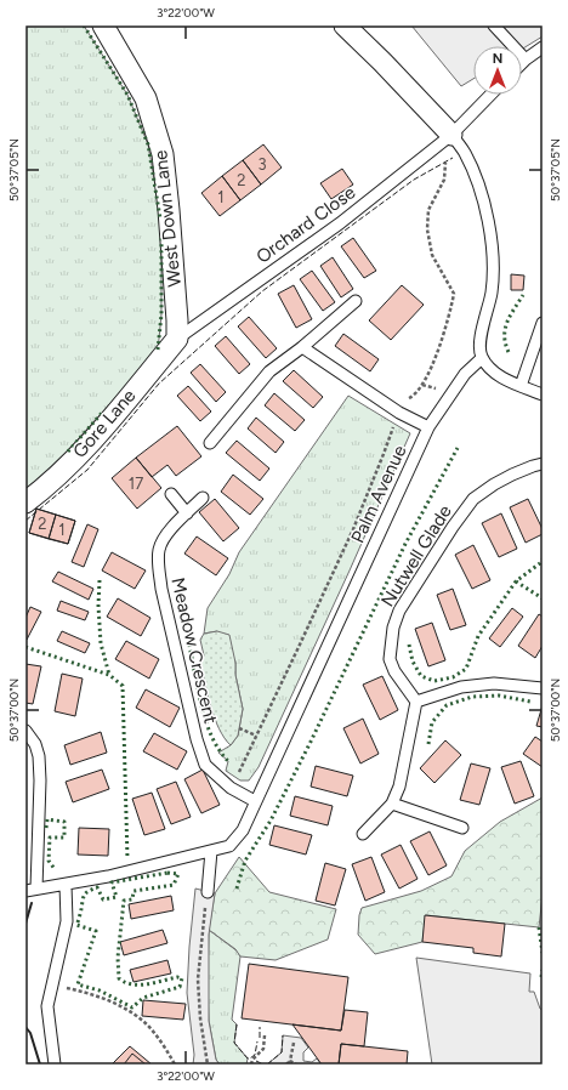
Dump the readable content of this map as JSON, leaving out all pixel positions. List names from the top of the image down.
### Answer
{
  "streets": {
    "street": ["West Down Lane", "Gore Lane"],
    "lane": [
      "Orchard Close",
      "Palm Avenue",
      "Nutwell Glade",
      "Meadow Crescent"
    ]
  },
  "crossings": [
    ["West Down Lane", "Orchard Close"],
    ["West Down Lane", "Gore Lane"],
    ["Orchard Close", "Gore Lane"],
    ["Palm Avenue", "Meadow Crescent"]
  ],
  "house_numbers": [
    "3",
    "2",
    "1",
    "17",
    "2",
    "1"
  ],
  "north": "top",
  "coordinates": ["3°22'00\"W", "50°37'05\"N", "50°37'00\"N"]
}
